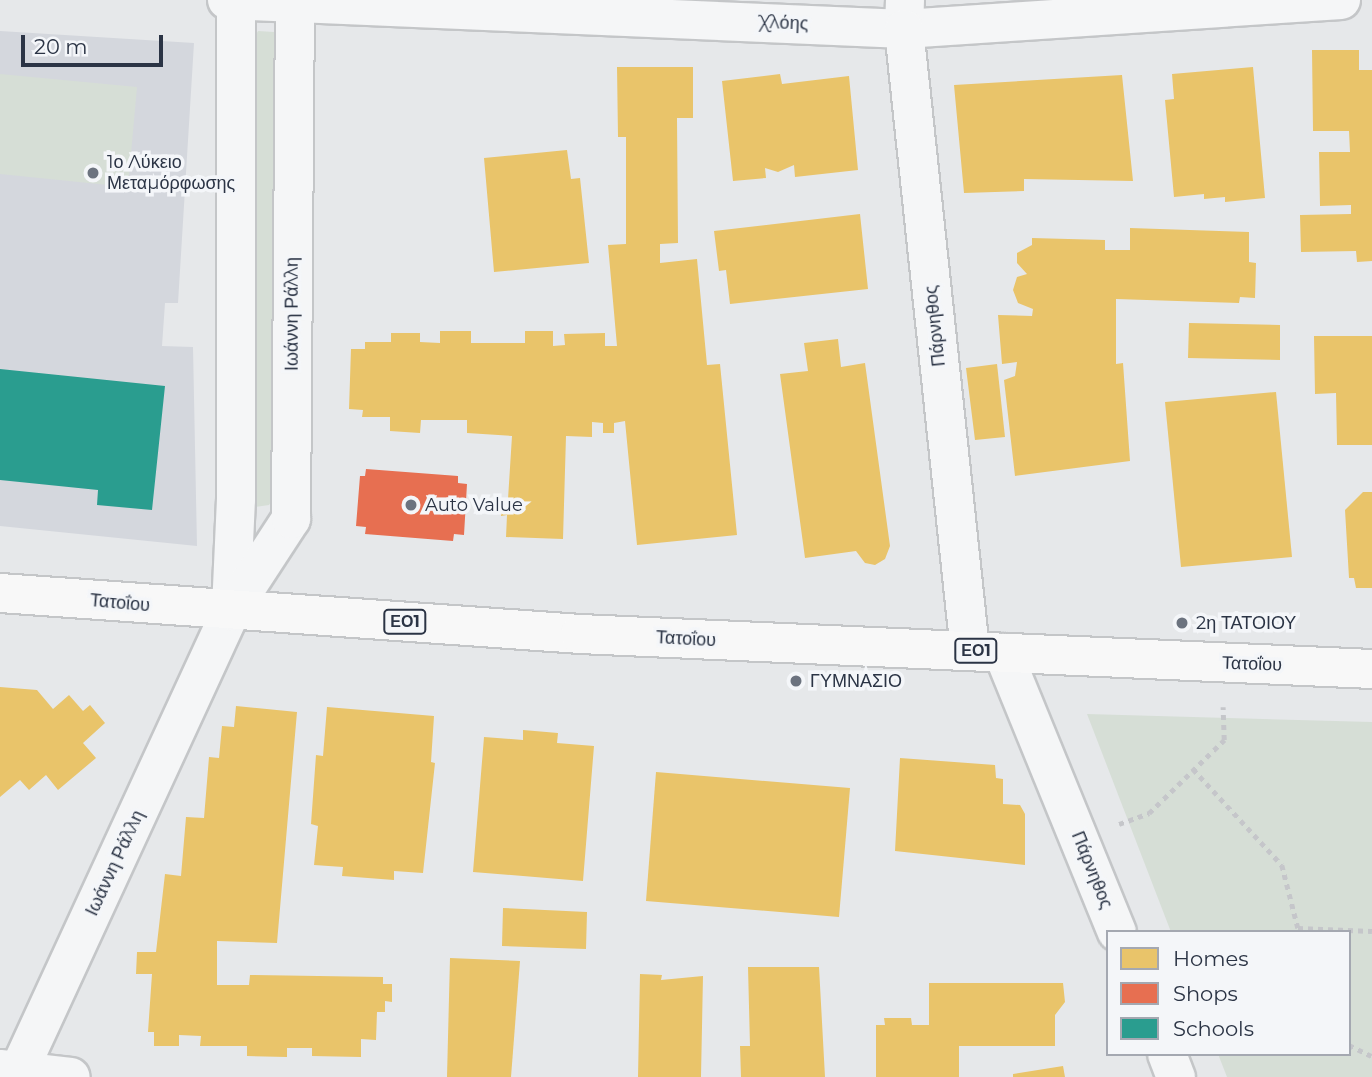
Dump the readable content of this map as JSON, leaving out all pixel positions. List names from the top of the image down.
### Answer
{
  "streets": {
    "main road": ["Τατοΐου", "ΕΟ1"],
    "street": ["Χλόης", "Ιωάννη Ράλλη", "Πάρνηθος"]
  },
  "crossings": [
    ["Χλόης", "Ιωάννη Ράλλη"],
    ["Χλόης", "Πάρνηθος"],
    ["Ιωάννη Ράλλη", "Τατοΐου"],
    ["Πάρνηθος", "Τατοΐου"]
  ],
  "places": [
    "1ο Λύκειο Μεταμόρφωσης",
    "Auto Value",
    "2η ΤΑΤΟΙΟΥ",
    "ΓΥΜΝΑΣΙΟ"
  ],
  "legend": ["Homes", "Shops", "Schools"],
  "scale_bar": "20 m"
}
